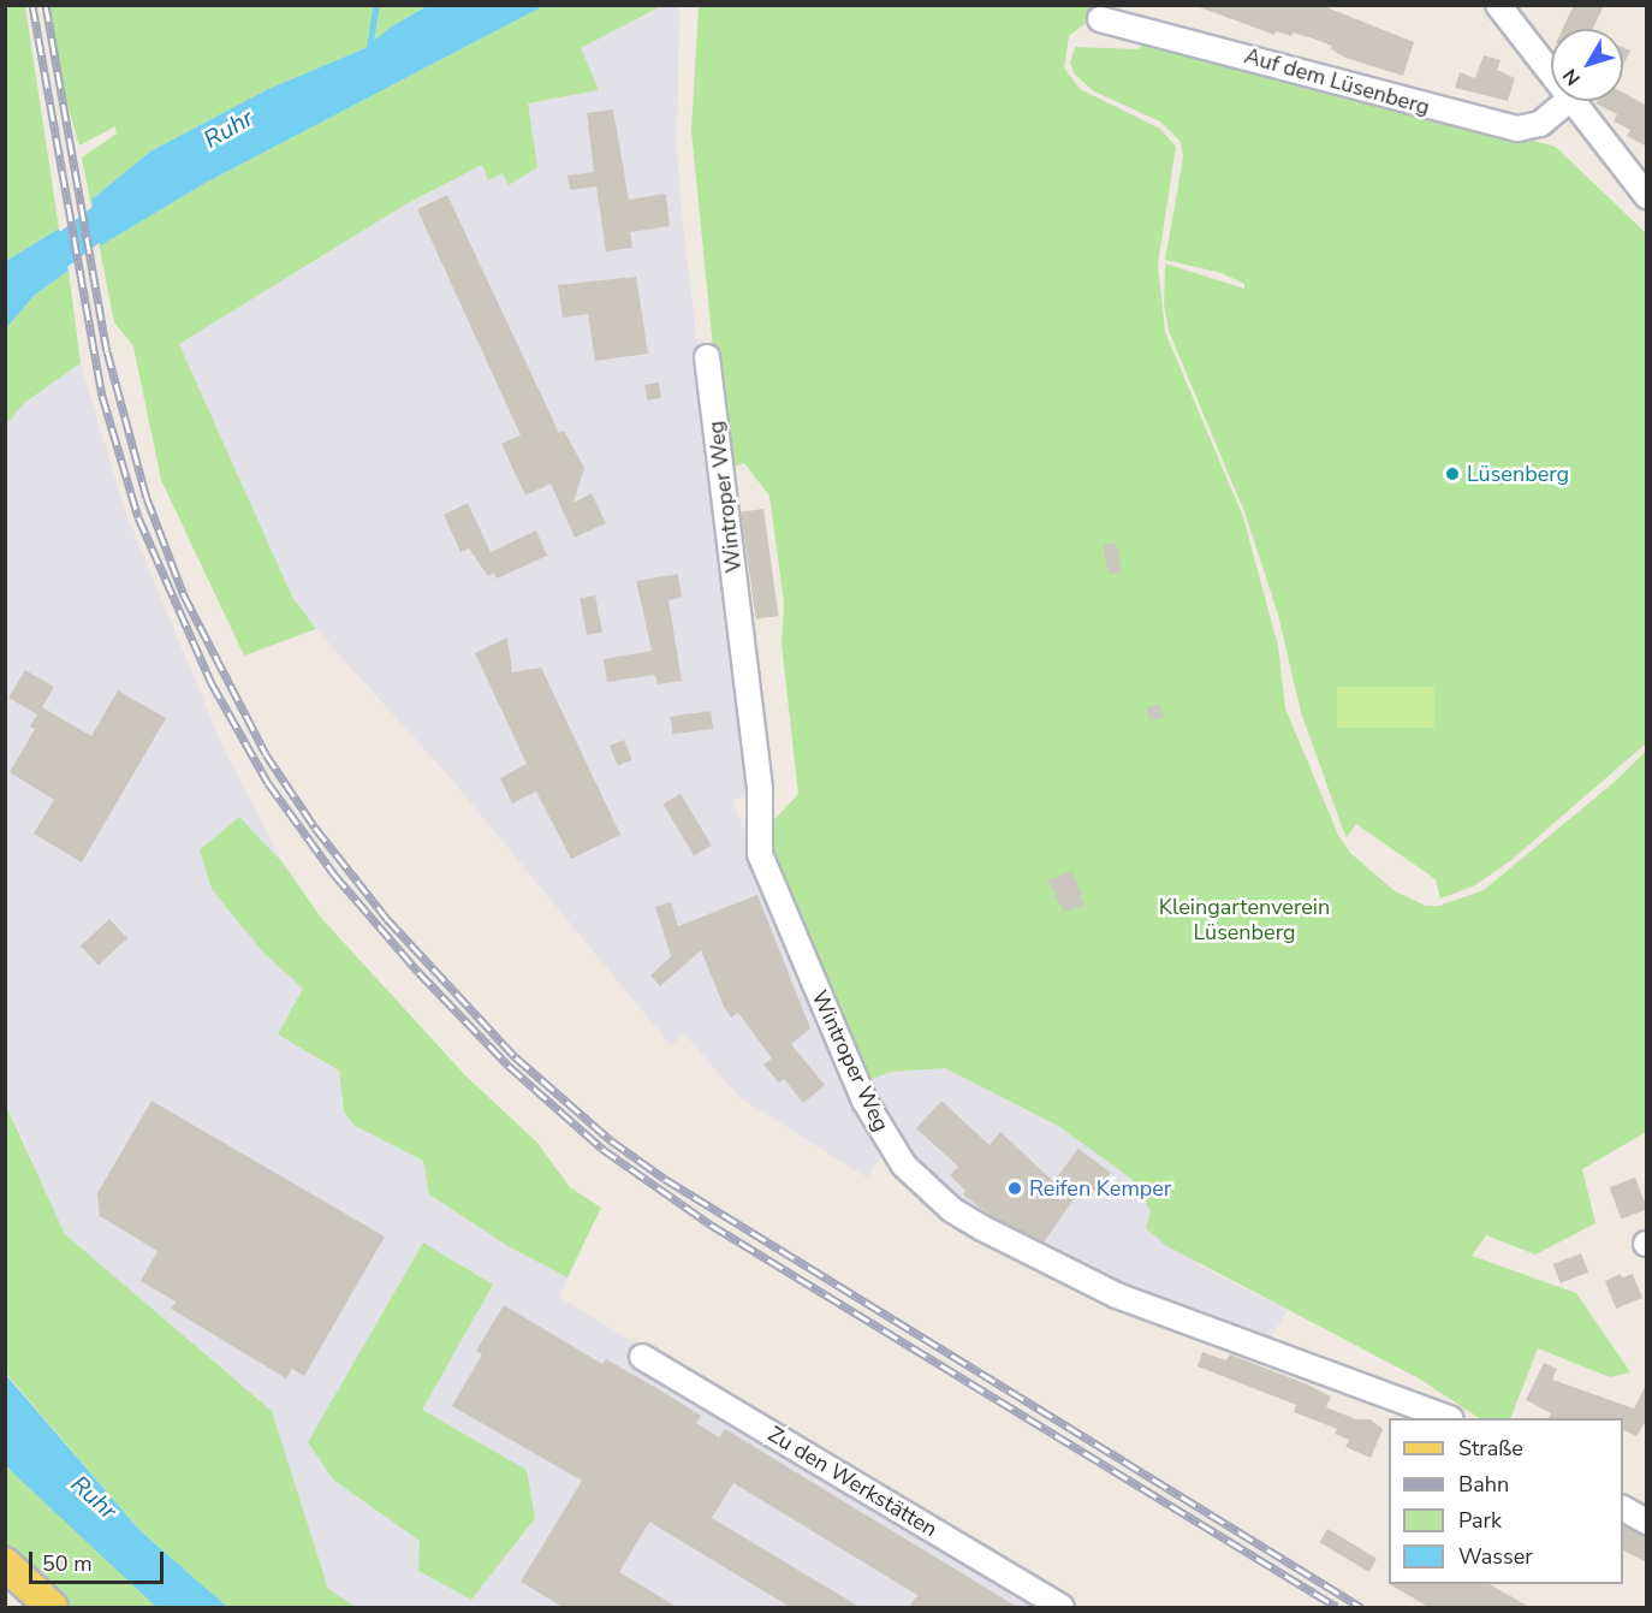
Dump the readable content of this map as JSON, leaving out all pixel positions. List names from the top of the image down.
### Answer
{
  "streets": {
    "street": ["Auf dem Lüsenberg", "Wintroper Weg", "Zu den Werkstätten"]
  },
  "water": ["Ruhr"],
  "parks": ["Kleingartenverein Lüsenberg"],
  "places": ["Lüsenberg", "Reifen Kemper"],
  "legend": [
    "Straße",
    "Bahn",
    "Park",
    "Wasser"
  ],
  "scale_bar": "50 m",
  "north": "bottom left"
}
